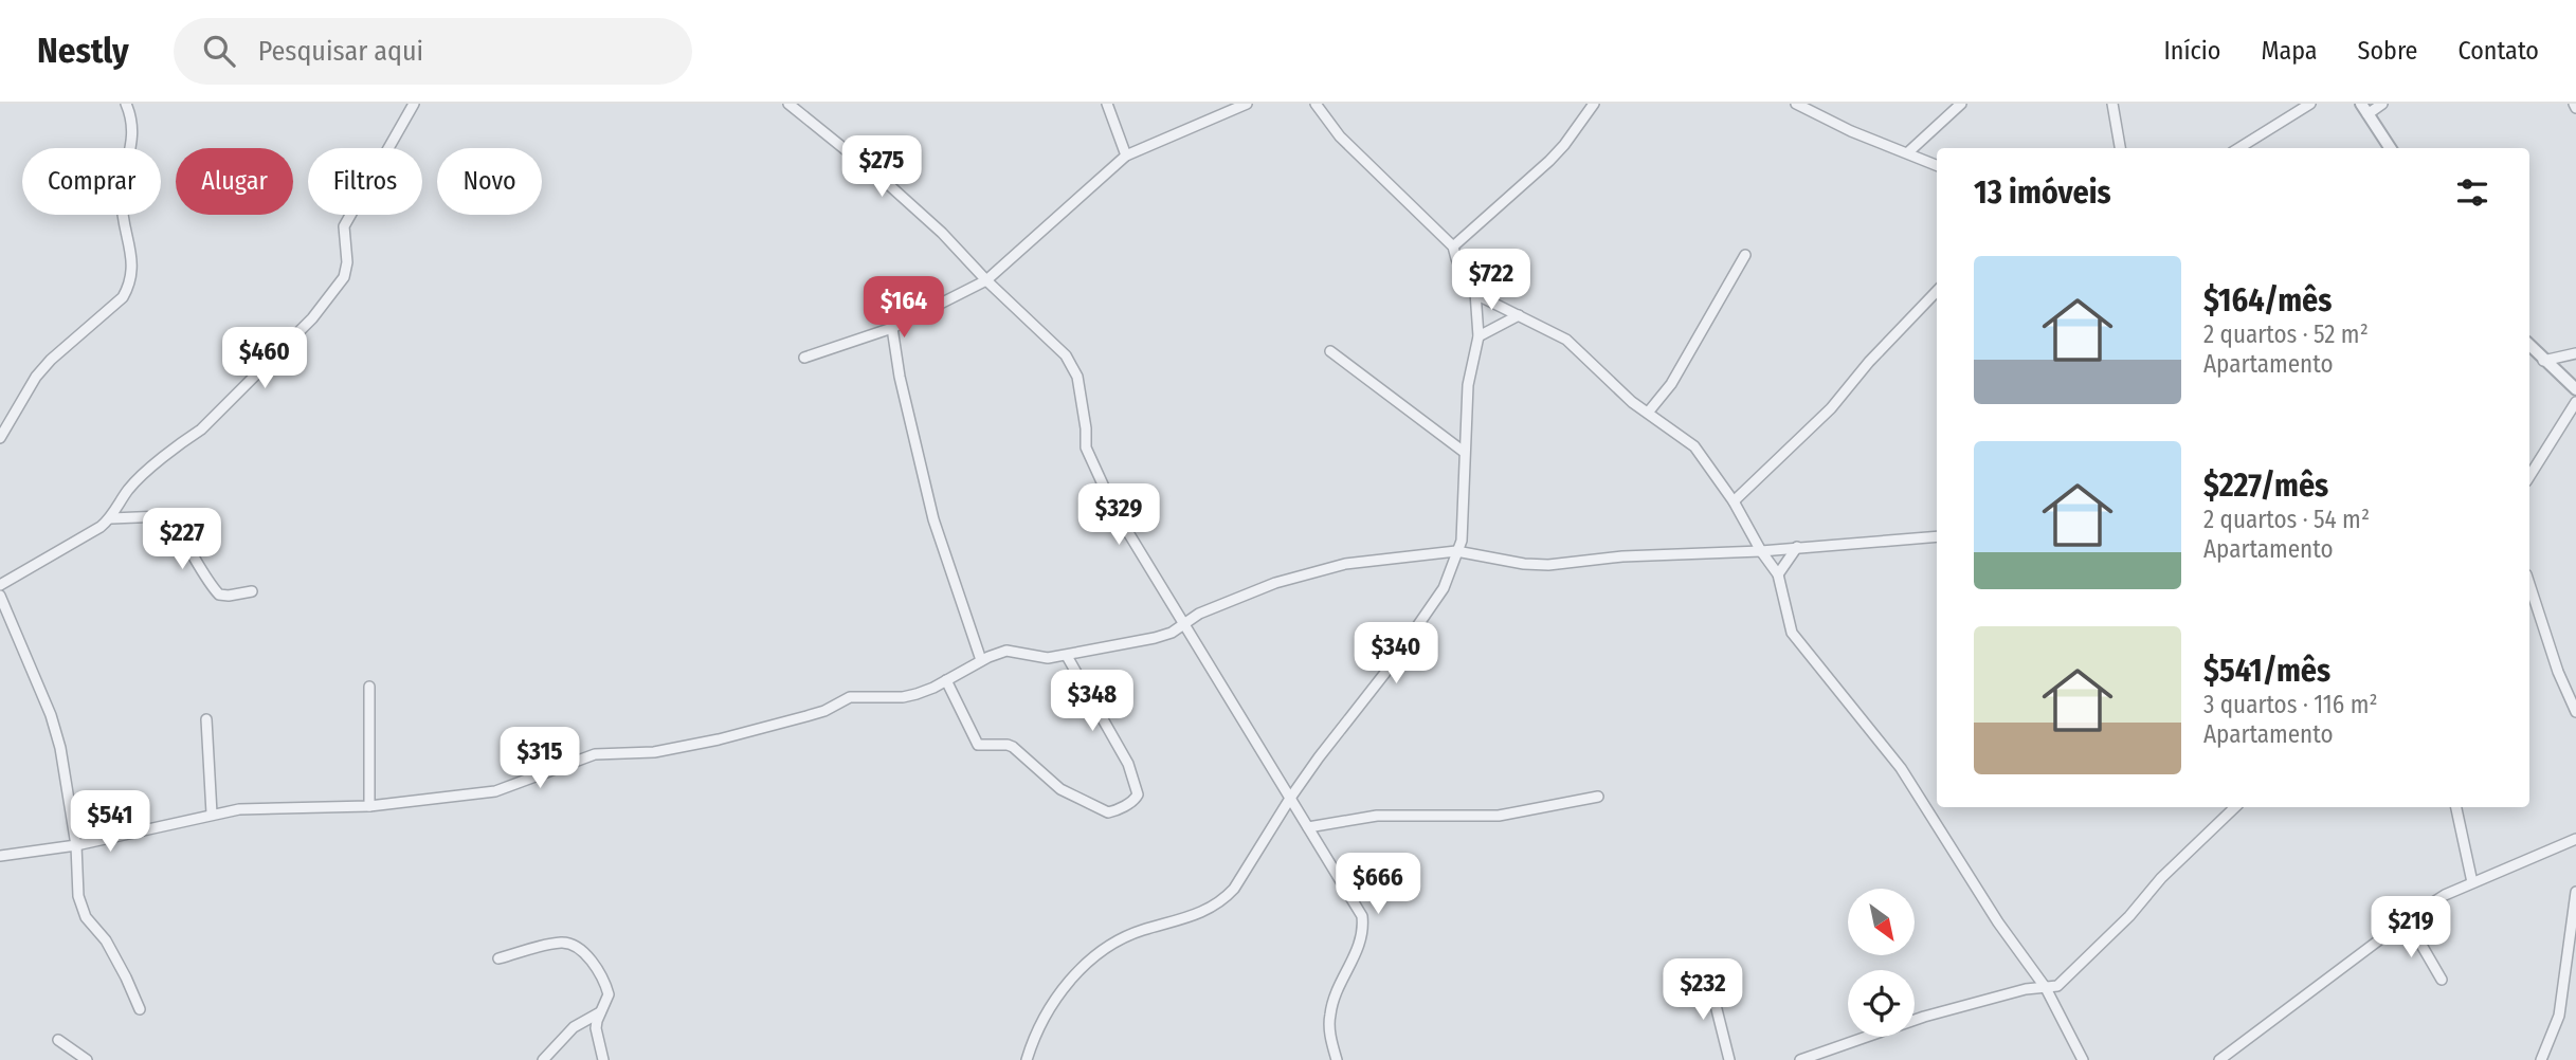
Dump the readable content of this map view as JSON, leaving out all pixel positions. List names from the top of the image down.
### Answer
{
  "north": "bottom right",
  "page": {
    "header": "Nestly",
    "search": "Pesquisar aqui",
    "nav": [
      "Início",
      "Mapa",
      "Sobre",
      "Contato"
    ],
    "price": [
      "$275",
      "$722",
      "$164",
      "$460",
      "$329",
      "$227",
      "$340",
      "$348",
      "$315",
      "$541",
      "$666",
      "$219",
      "$232"
    ],
    "chip": [
      "Comprar",
      "Alugar",
      "Filtros",
      "Novo"
    ],
    "heading": "13 imóveis",
    "list": [
      {
        "name": "$164/mês",
        "note": "2 quartos · 52 m² · Apartamento"
      },
      {
        "name": "$227/mês",
        "note": "2 quartos · 54 m² · Apartamento"
      },
      {
        "name": "$541/mês",
        "note": "3 quartos · 116 m² · Apartamento"
      }
    ]
  }
}
